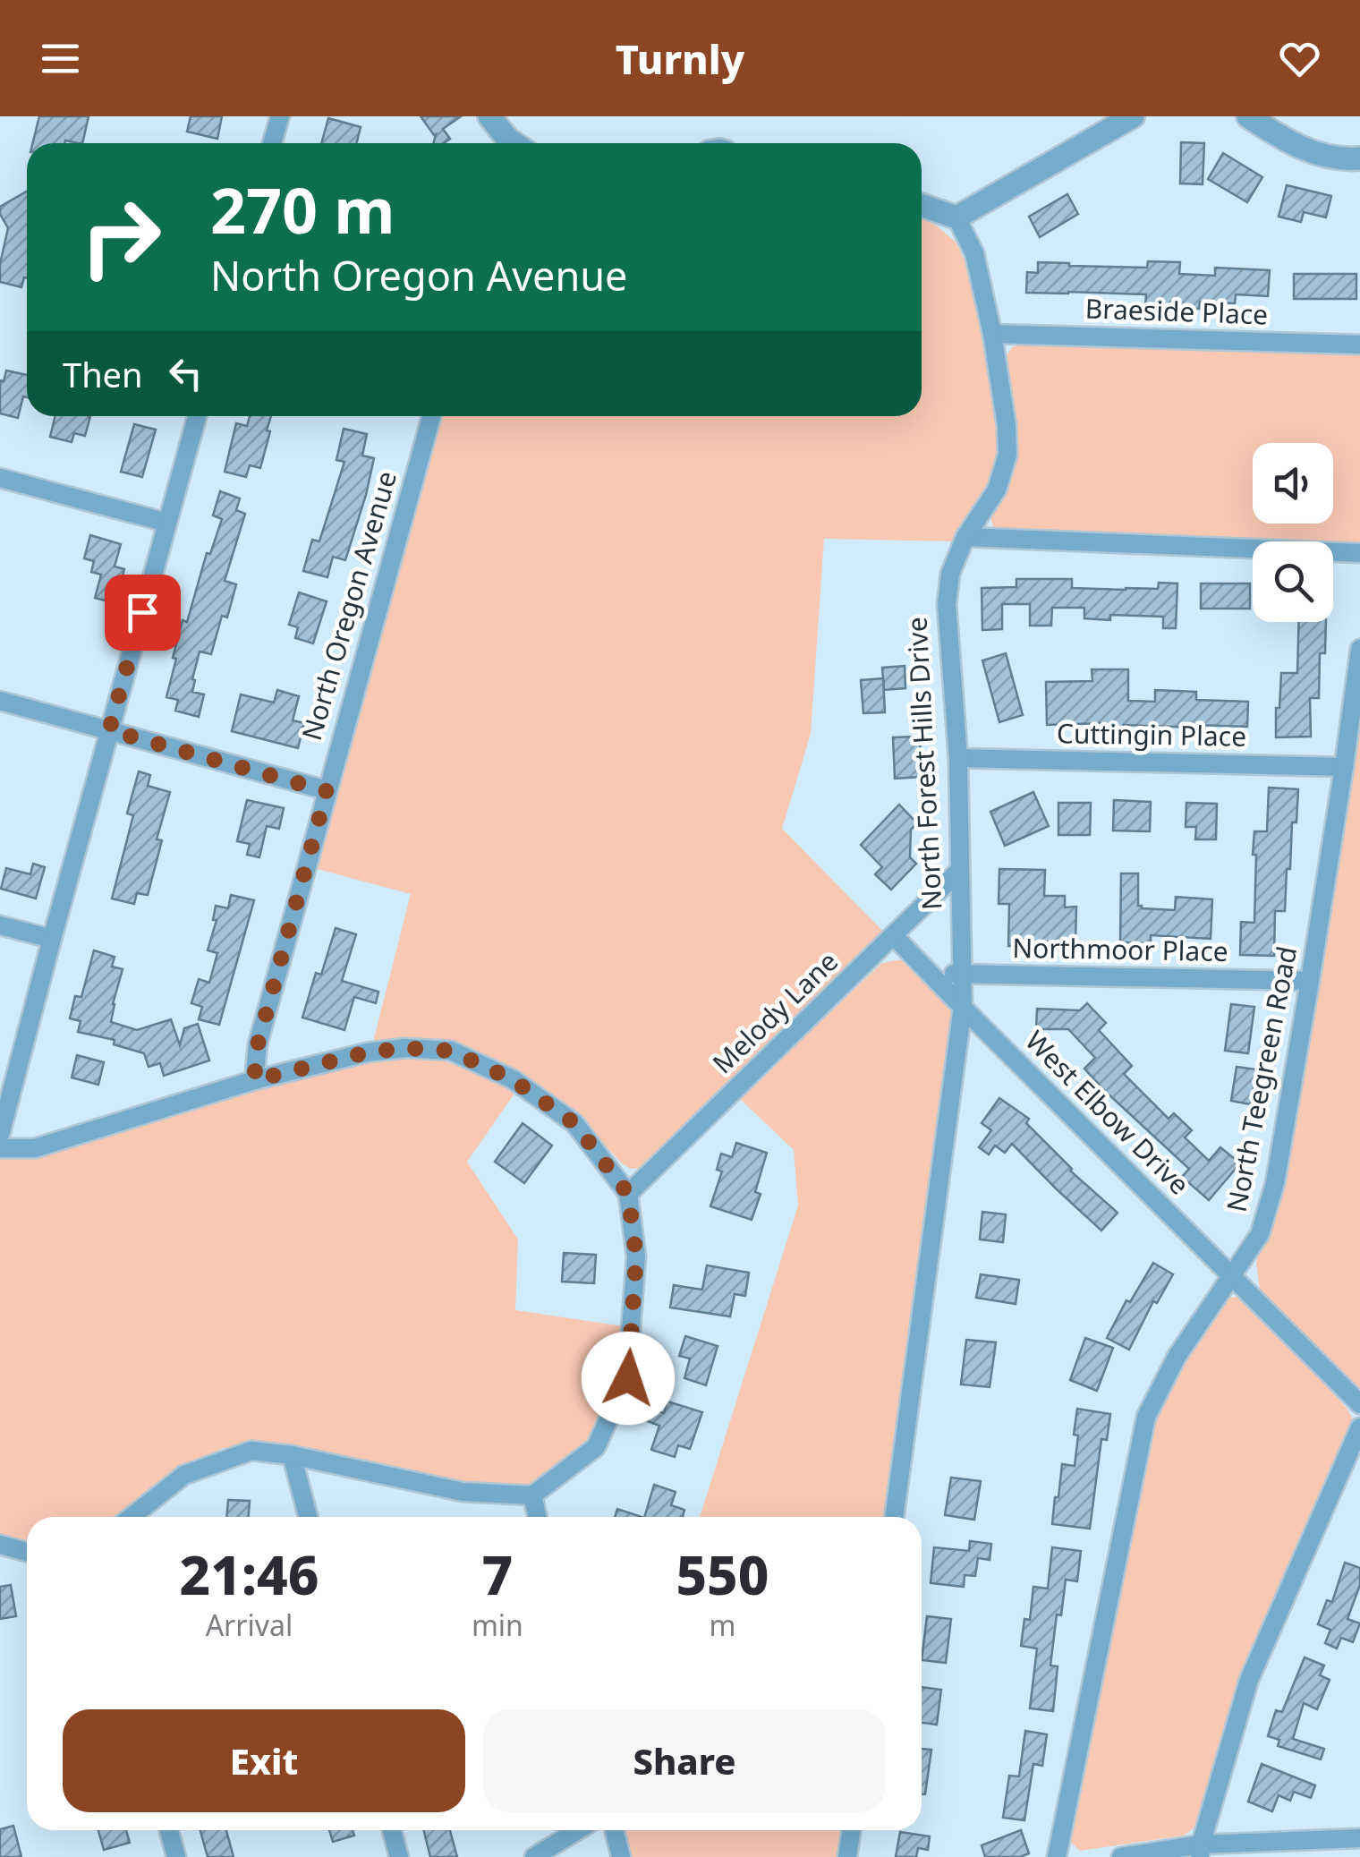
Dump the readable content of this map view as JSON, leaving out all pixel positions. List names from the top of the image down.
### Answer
{
  "streets": {
    "street": [
      "Braeside Place",
      "North Oregon Avenue",
      "Cuttingin Place",
      "North Forest Hills Drive",
      "Northmoor Place",
      "Melody Lane",
      "North Teegreen Road",
      "West Elbow Drive"
    ]
  },
  "crossings": [
    ["Braeside Place", "North Forest Hills Drive"],
    ["Cuttingin Place", "North Forest Hills Drive"],
    ["Cuttingin Place", "North Teegreen Road"],
    ["North Forest Hills Drive", "Northmoor Place"],
    ["North Forest Hills Drive", "Melody Lane"],
    ["North Forest Hills Drive", "West Elbow Drive"],
    ["Northmoor Place", "North Teegreen Road"],
    ["Northmoor Place", "West Elbow Drive"],
    ["Melody Lane", "West Elbow Drive"],
    ["North Teegreen Road", "West Elbow Drive"]
  ],
  "page": {
    "header": "Turnly",
    "turn": ["270 m", "North Oregon Avenue"],
    "then": "Then",
    "eta": [
      "21:46",
      "Arrival",
      "7",
      "min",
      "550",
      "m"
    ],
    "buttons": ["Exit", "Share"]
  }
}
